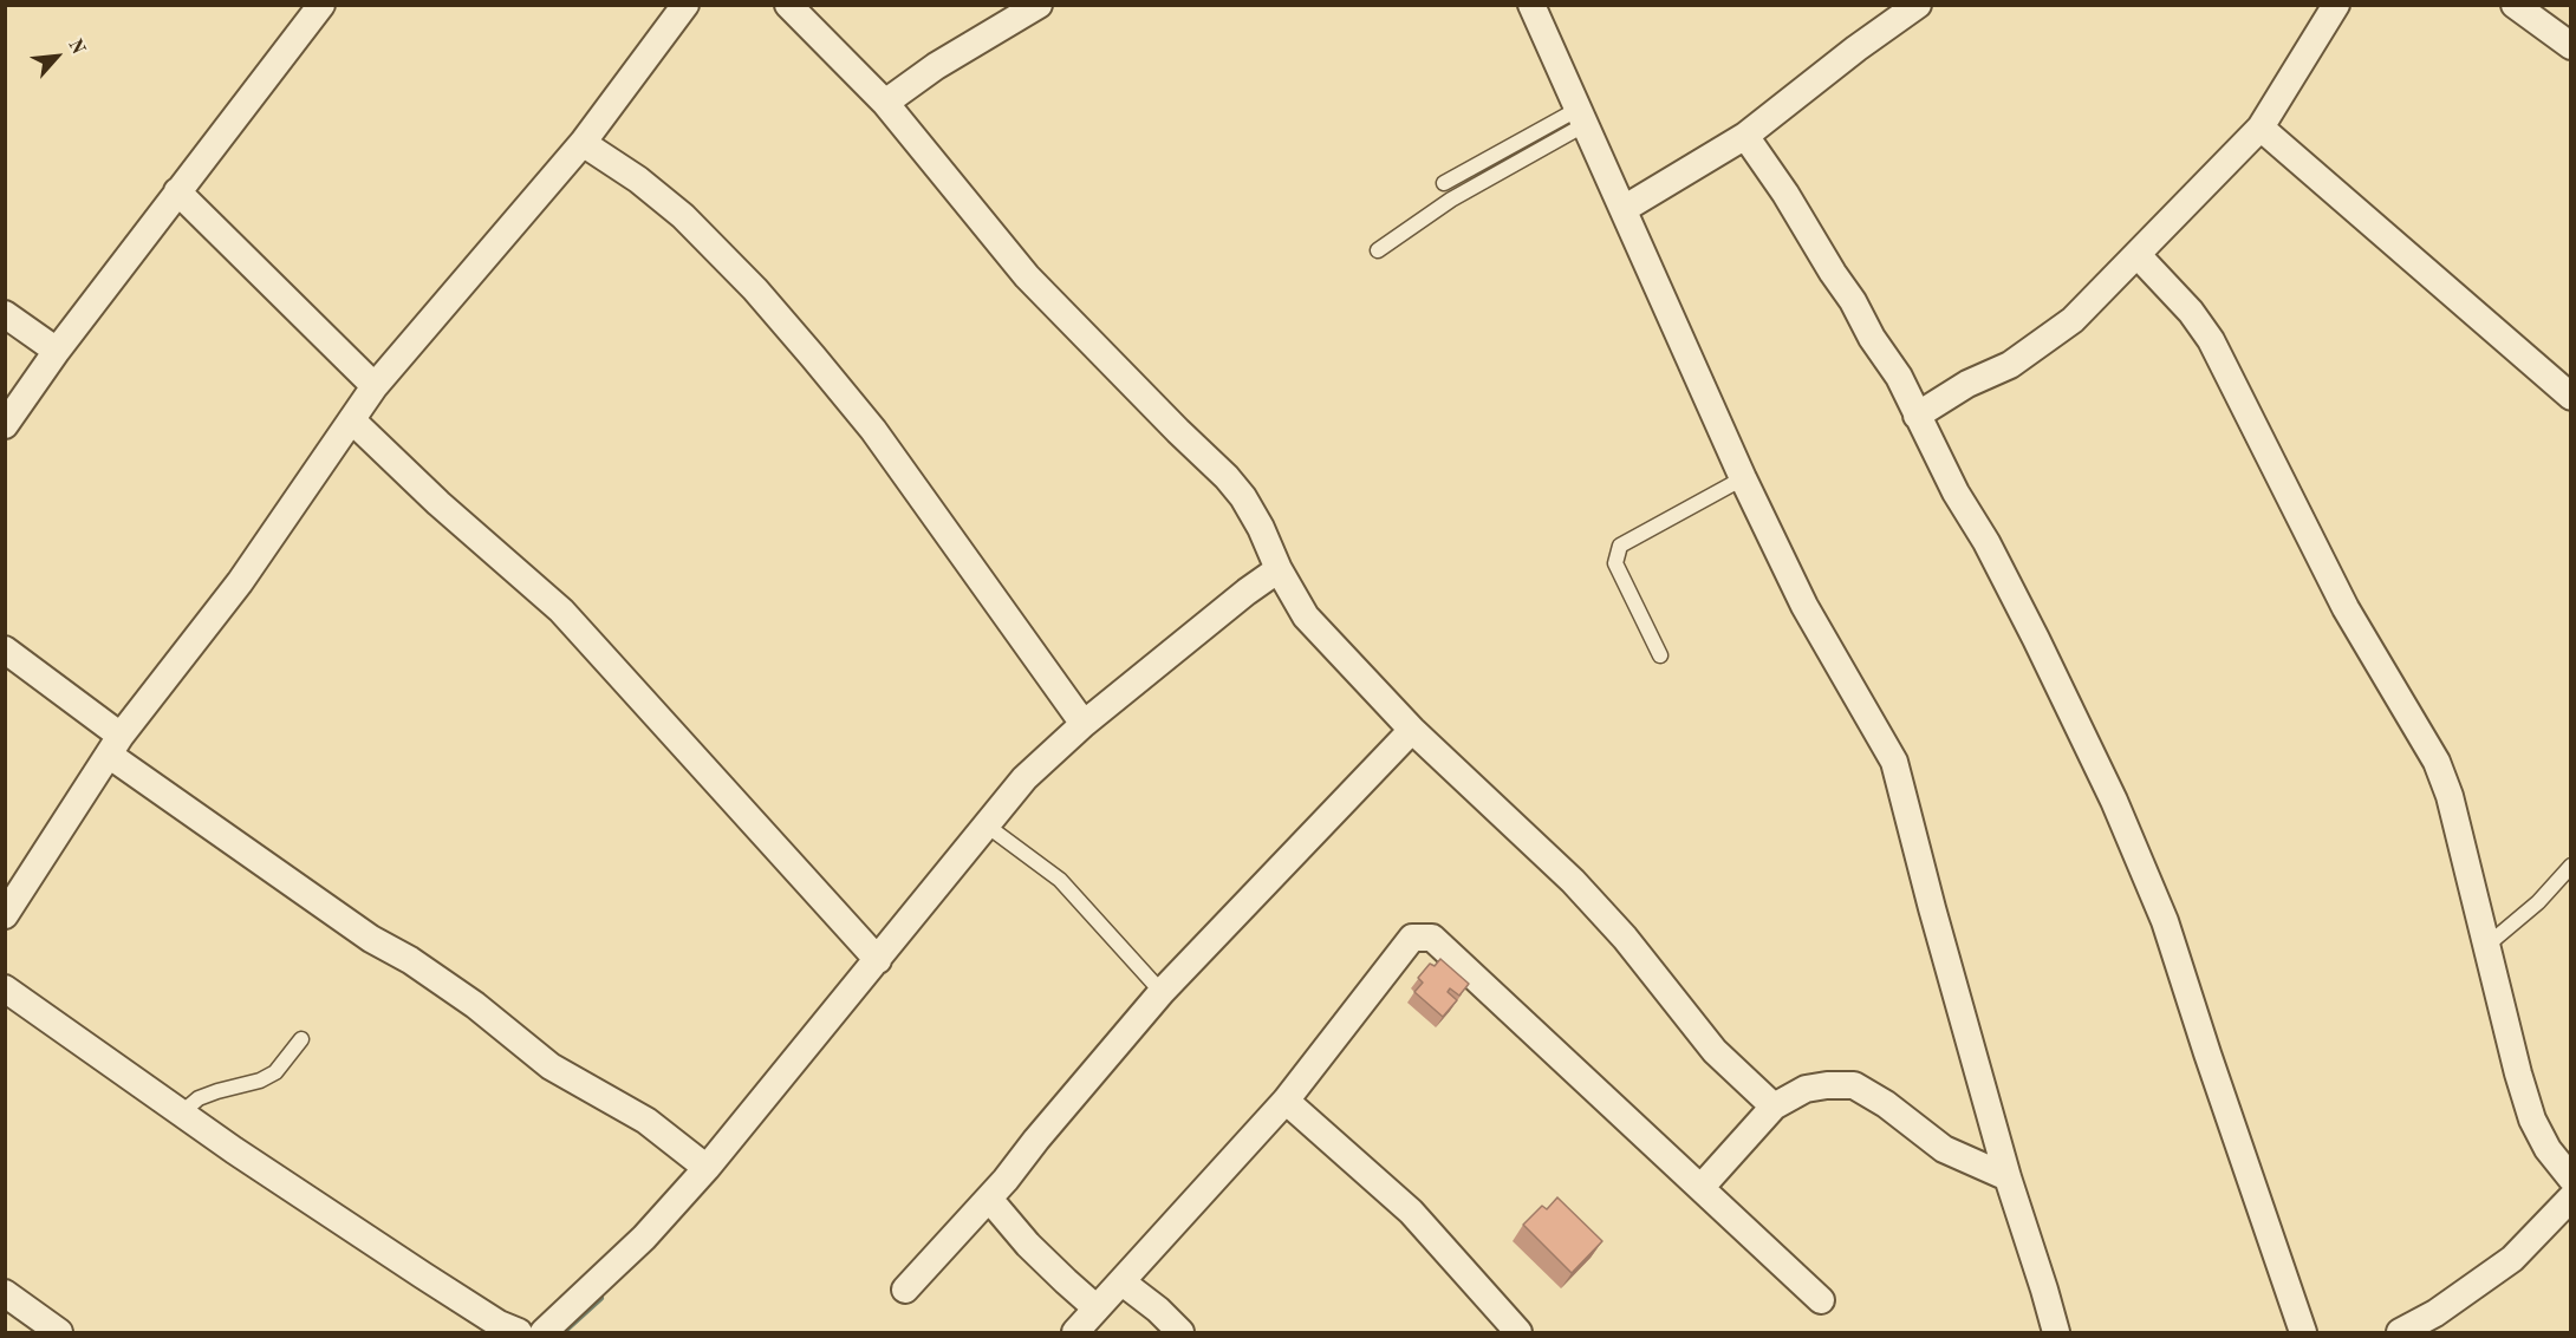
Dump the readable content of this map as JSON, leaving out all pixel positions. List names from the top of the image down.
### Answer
{
  "north": "top right"
}
